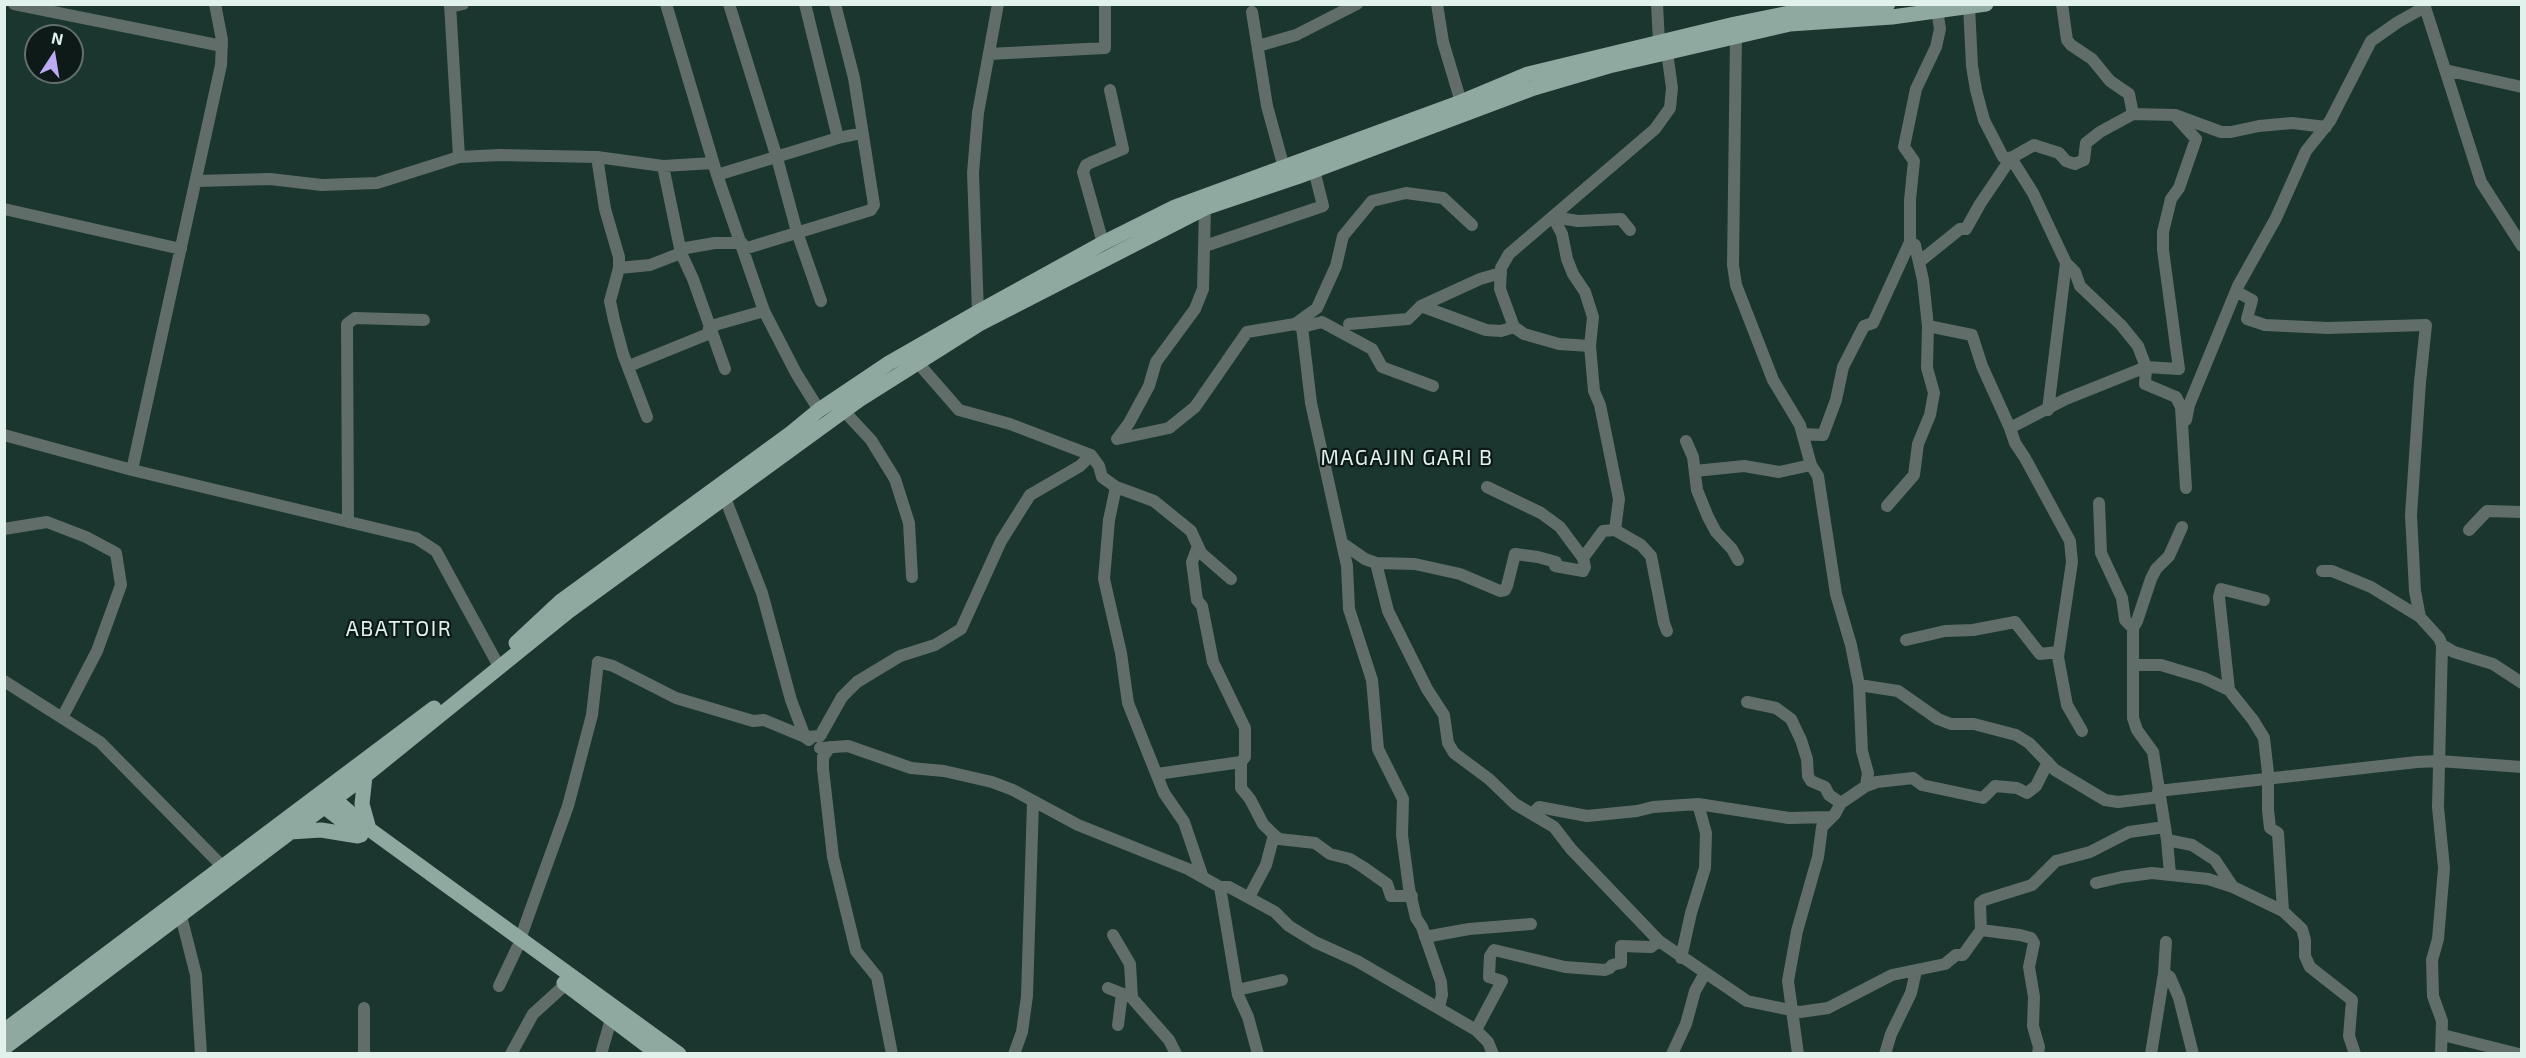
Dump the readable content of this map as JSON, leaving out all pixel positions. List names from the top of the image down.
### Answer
{
  "districts": ["MAGAJIN GARI B", "ABATTOIR"],
  "north": "top"
}
